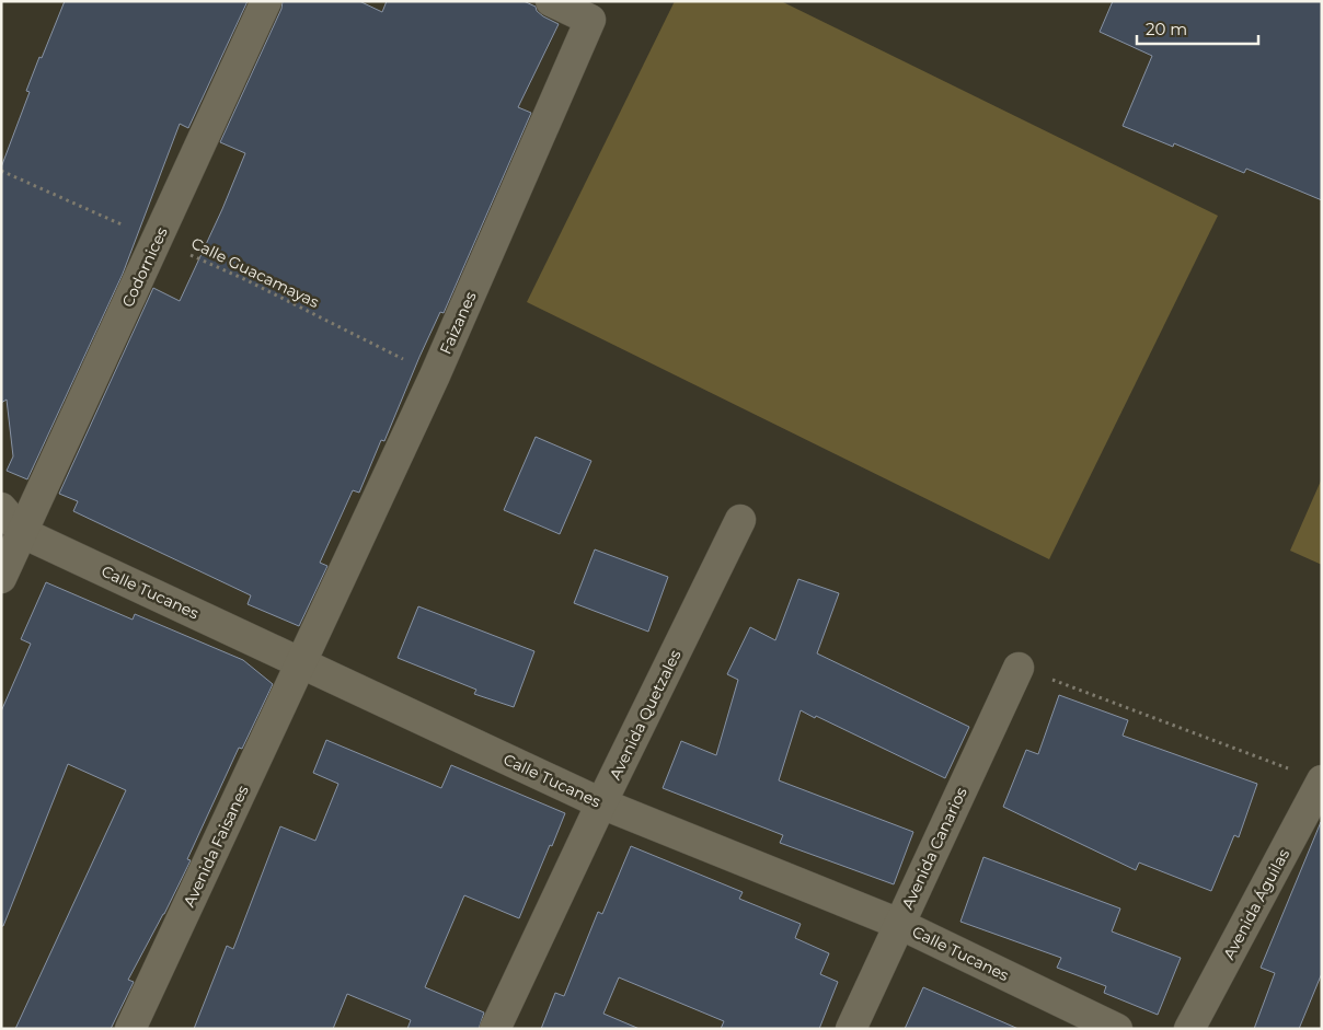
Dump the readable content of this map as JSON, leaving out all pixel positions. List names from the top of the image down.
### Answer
{
  "streets": {
    "street": [
      "Codornices",
      "Faizanes",
      "Calle Tucanes",
      "Avenida Quetzales",
      "Avenida Faisanes",
      "Avenida Canarios",
      "Avenida Águilas"
    ],
    "path": ["Calle Guacamayas"]
  },
  "crossings": [
    ["Codornices", "Calle Guacamayas"],
    ["Codornices", "Calle Tucanes"],
    ["Calle Guacamayas", "Faizanes"],
    ["Faizanes", "Calle Tucanes"],
    ["Faizanes", "Avenida Faisanes"],
    ["Calle Tucanes", "Avenida Quetzales"],
    ["Calle Tucanes", "Avenida Faisanes"],
    ["Calle Tucanes", "Avenida Canarios"]
  ],
  "scale_bar": "20 m"
}
